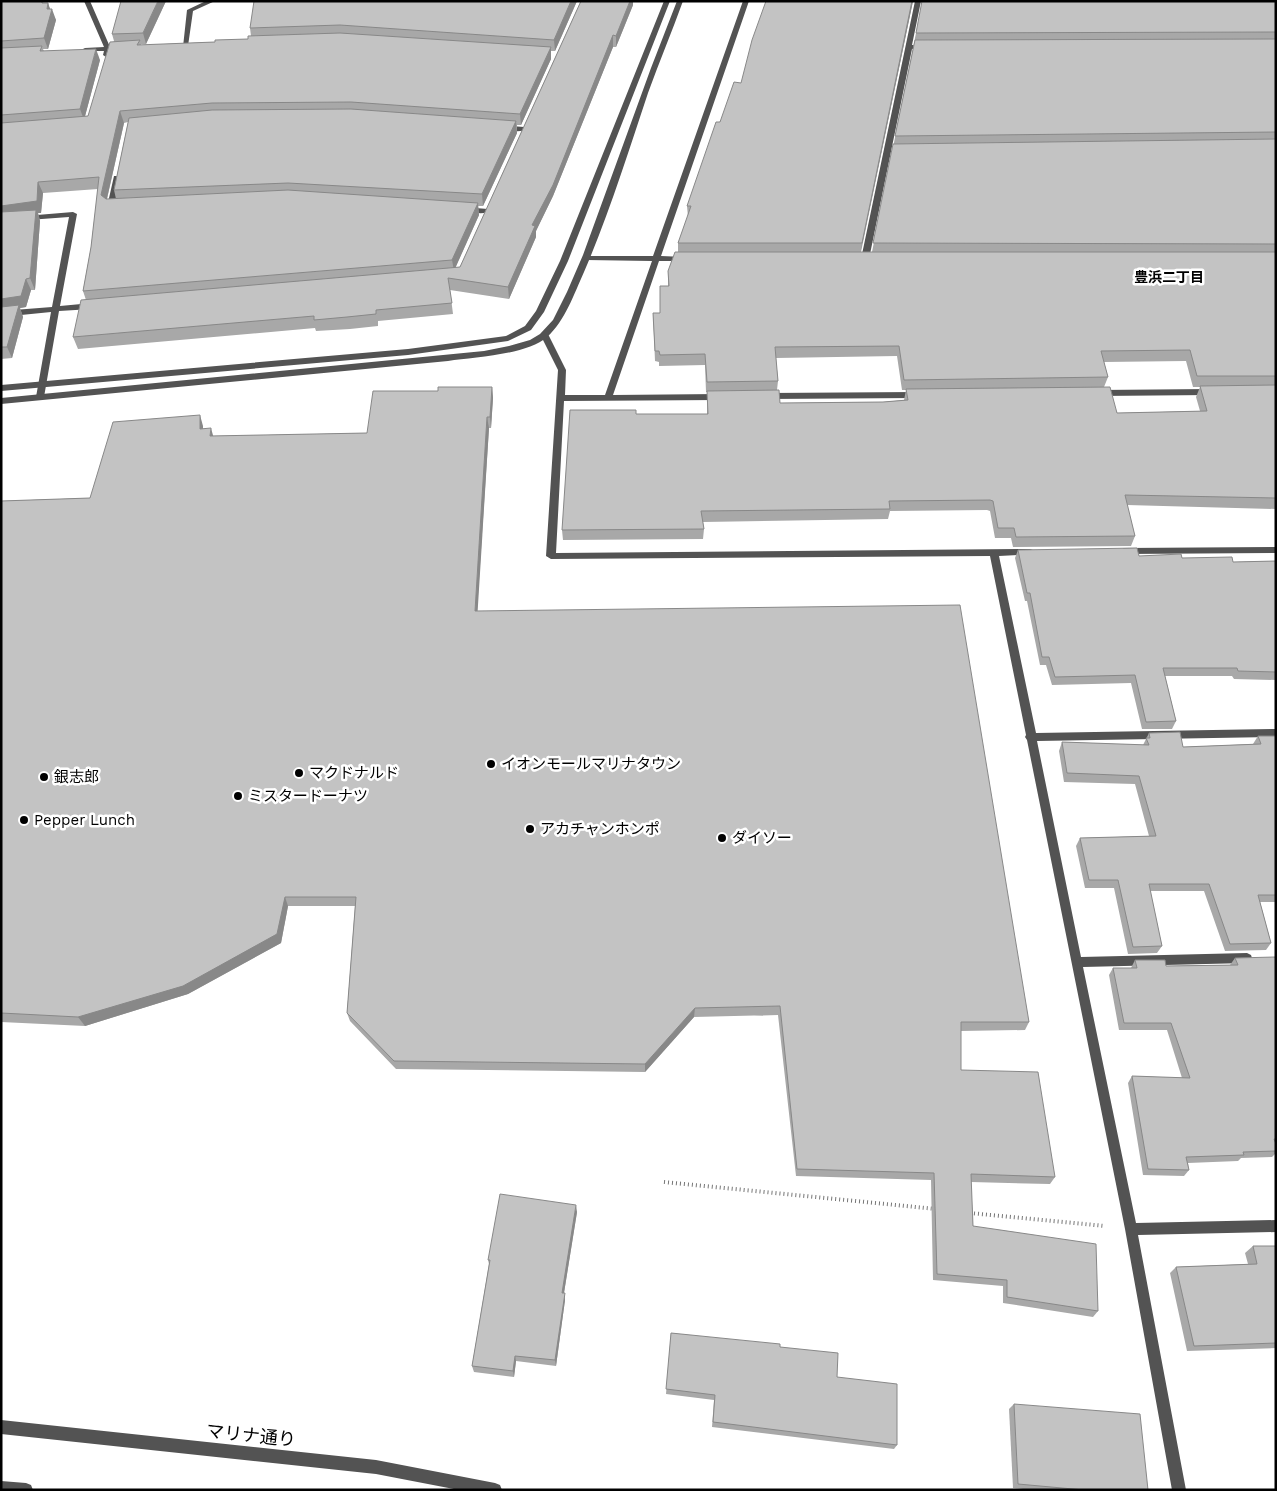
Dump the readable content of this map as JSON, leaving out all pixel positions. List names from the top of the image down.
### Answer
{
  "streets": {
    "street": ["マリナ通り"]
  },
  "districts": ["豊浜二丁目"],
  "places": [
    "イオンモールマリナタウン",
    "マクドナルド",
    "銀志郎",
    "ミスタードーナツ",
    "Pepper Lunch",
    "アカチャンホンポ",
    "ダイソー"
  ]
}
